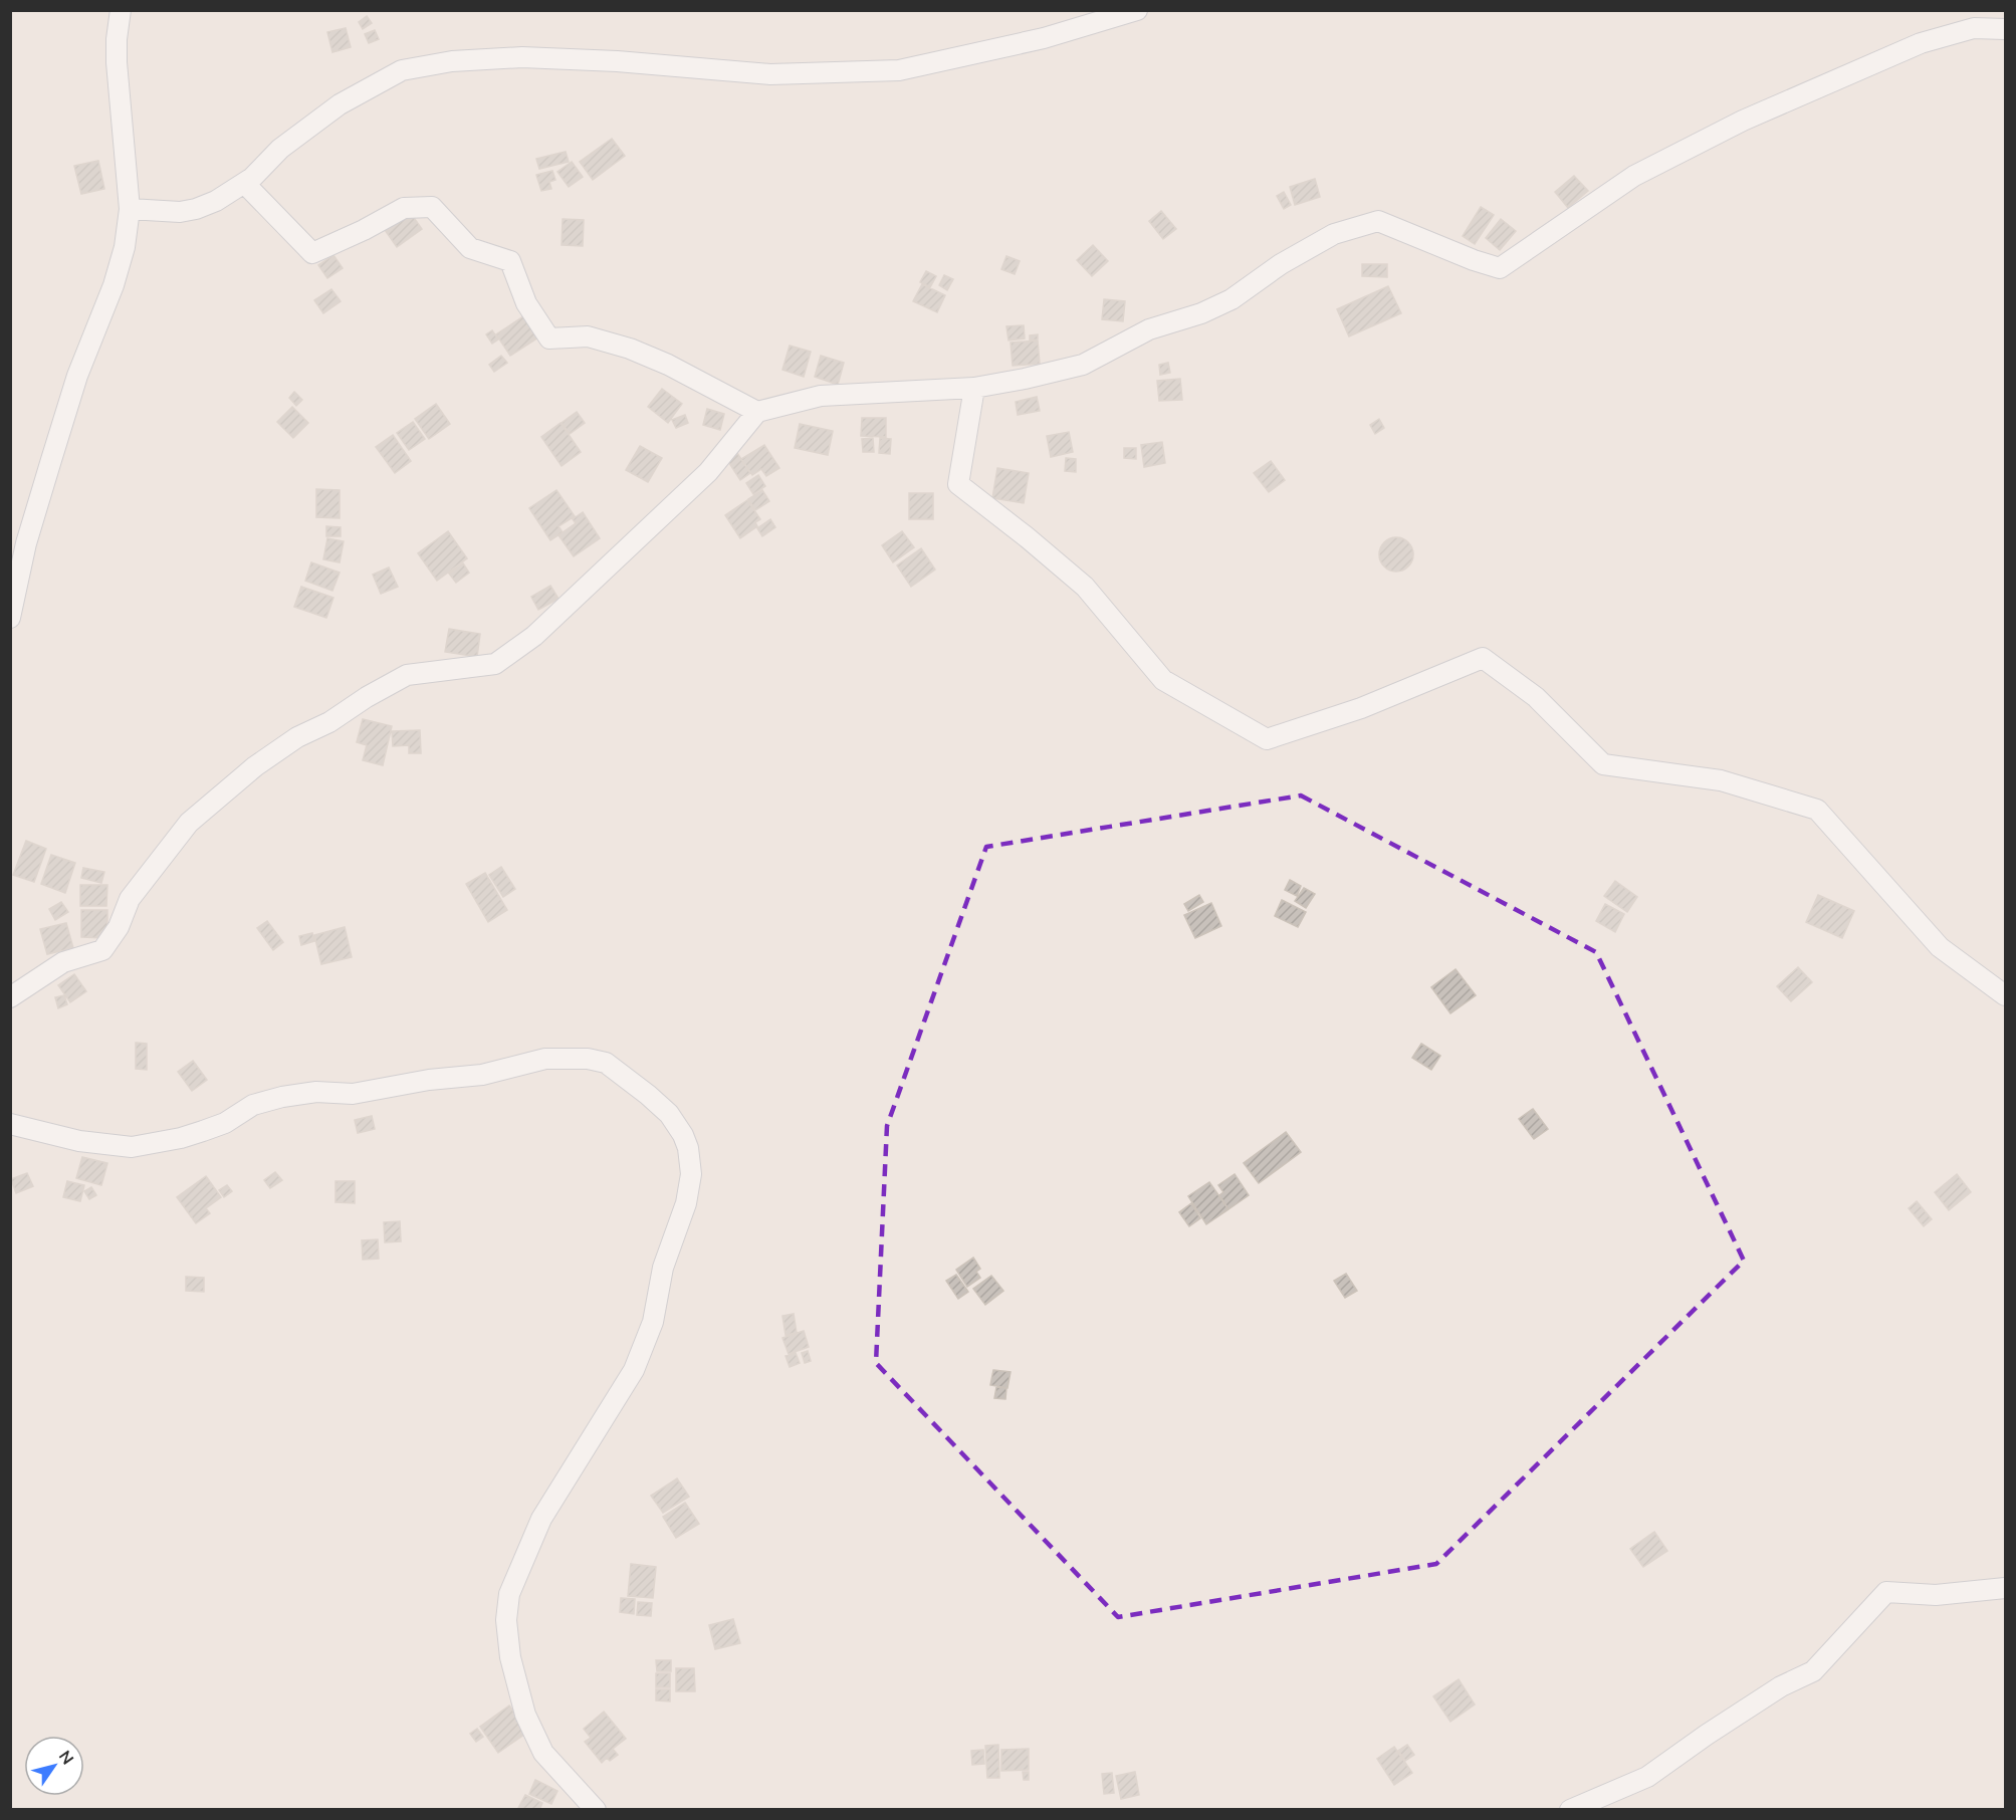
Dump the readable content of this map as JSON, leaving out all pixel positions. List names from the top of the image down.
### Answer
{
  "north": "top right"
}
